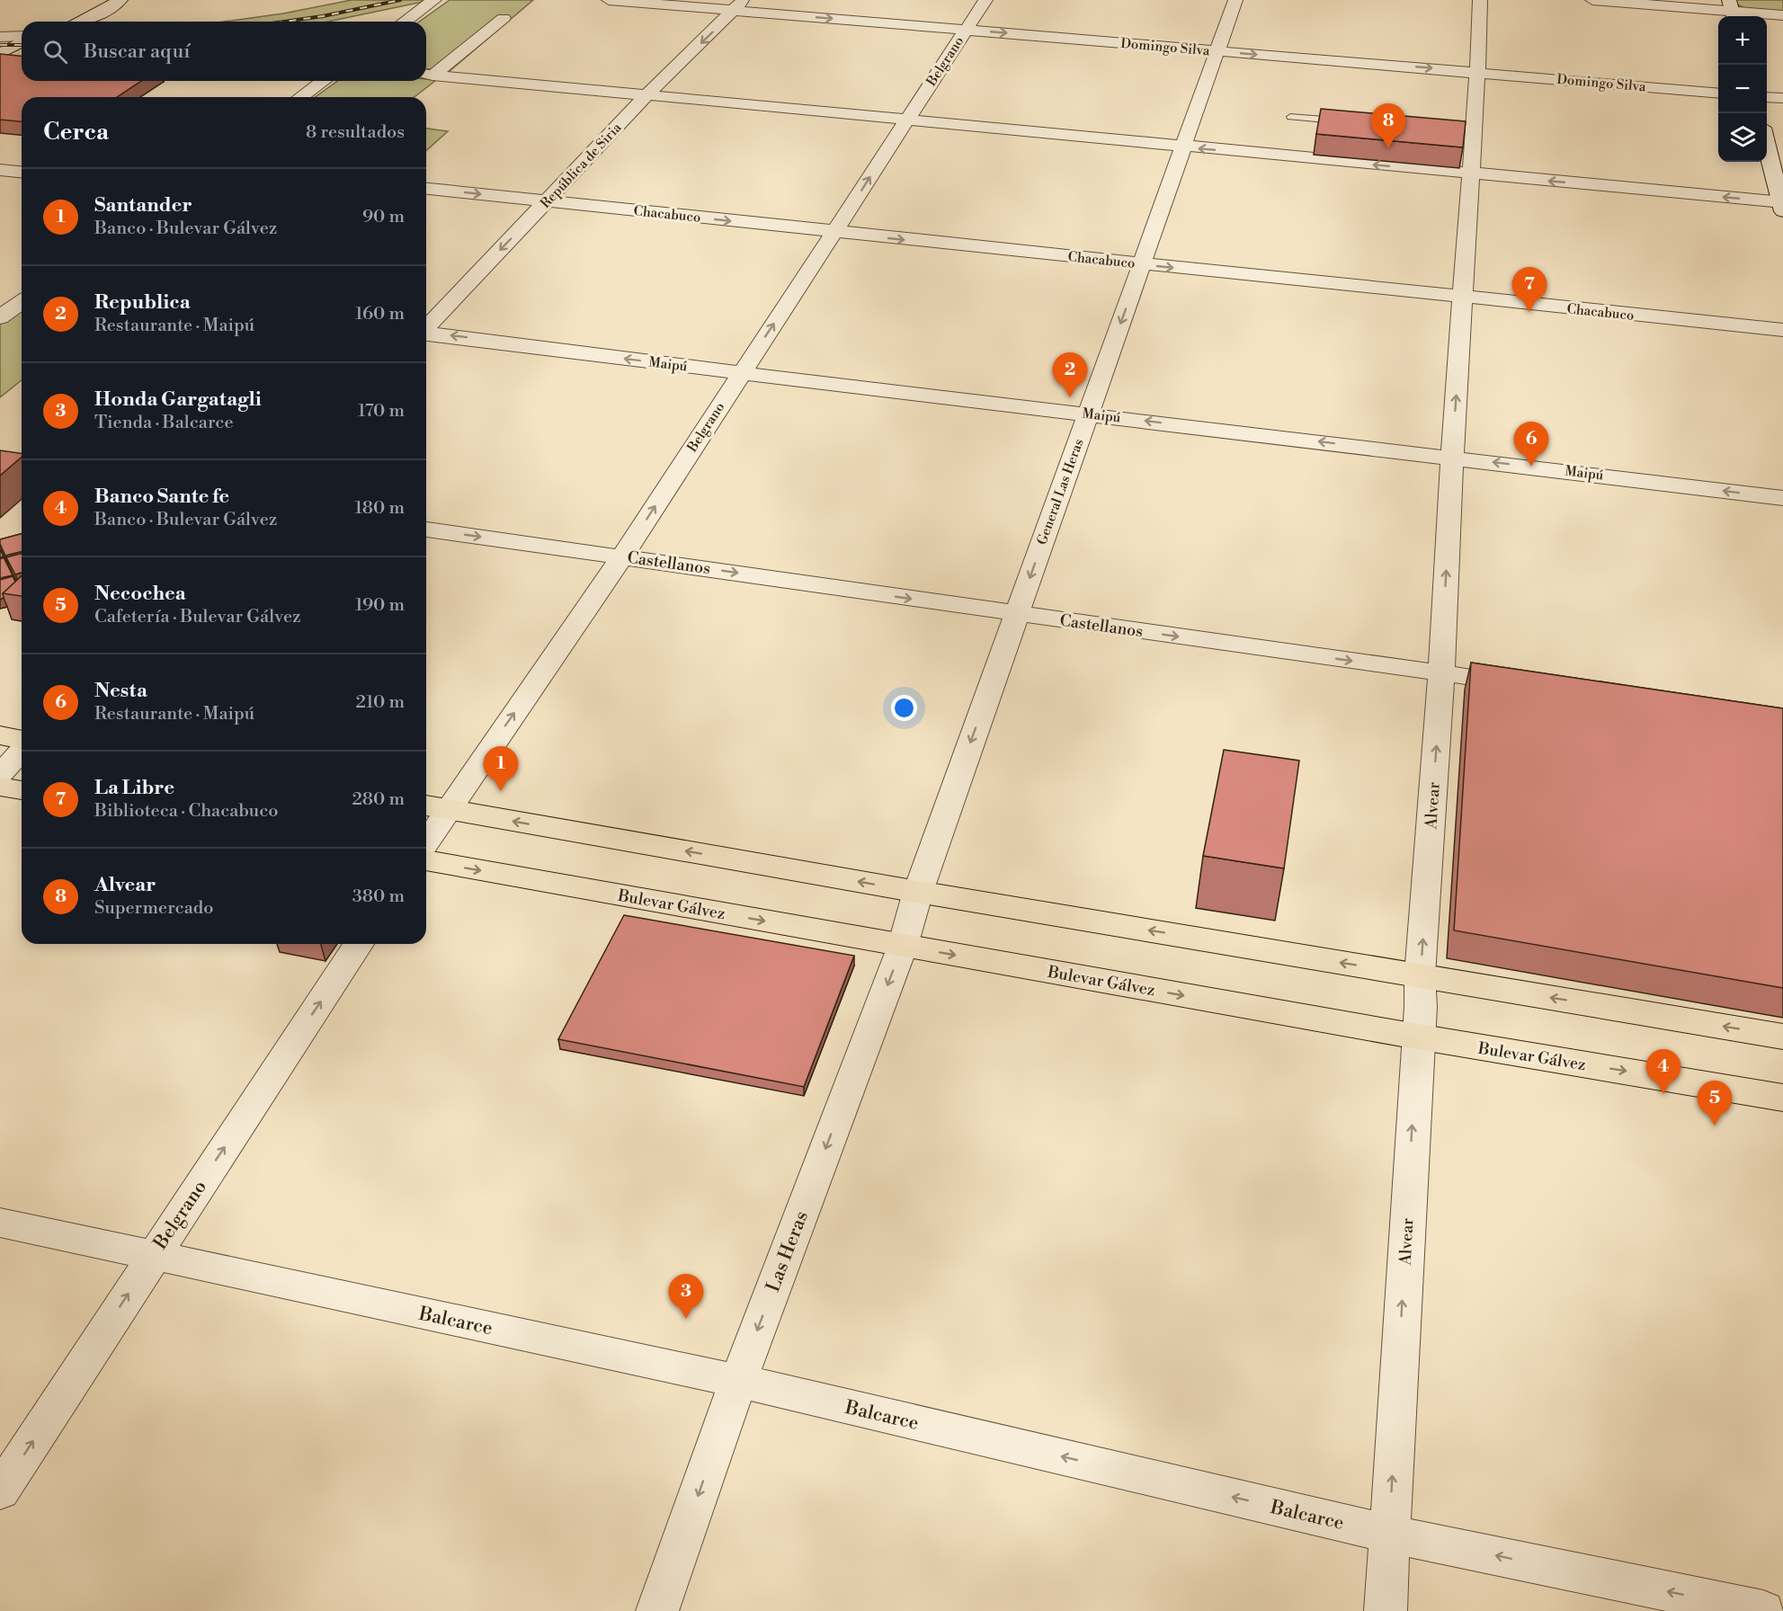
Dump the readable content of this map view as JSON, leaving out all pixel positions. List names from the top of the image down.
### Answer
{
  "streets": {
    "main road": ["Bulevar Gálvez"],
    "street": [
      "Domingo Silva",
      "Belgrano",
      "República de Siria",
      "Chacabuco",
      "Maipú",
      "General Las Heras",
      "Castellanos",
      "Alvear",
      "Las Heras",
      "Balcarce"
    ]
  },
  "crossings": [
    ["Domingo Silva", "Belgrano"],
    ["Domingo Silva", "República de Siria"],
    ["Domingo Silva", "General Las Heras"],
    ["Domingo Silva", "Alvear"],
    ["Belgrano", "Chacabuco"],
    ["Belgrano", "Maipú"],
    ["Belgrano", "Castellanos"],
    ["Belgrano", "Balcarce"],
    ["República de Siria", "Chacabuco"],
    ["Chacabuco", "General Las Heras"],
    ["Chacabuco", "Alvear"],
    ["Maipú", "General Las Heras"],
    ["Maipú", "Alvear"],
    ["General Las Heras", "Castellanos"],
    ["General Las Heras", "Las Heras"],
    ["Castellanos", "Alvear"],
    ["Alvear", "Bulevar Gálvez"],
    ["Alvear", "Balcarce"],
    ["Bulevar Gálvez", "Las Heras"],
    ["Las Heras", "Balcarce"]
  ],
  "one_way": [
    "Belgrano",
    "República de Siria",
    "Maipú",
    "General Las Heras",
    "Castellanos",
    "Alvear",
    "Las Heras",
    "Balcarce"
  ],
  "page": {
    "map_buttons": ["+", "−"],
    "search": "Buscar aquí",
    "heading": ["Cerca", "8 resultados"],
    "pins": [
      "8",
      "7",
      "2",
      "6",
      "1",
      "4",
      "5",
      "3"
    ],
    "list": [
      {
        "mark": "1",
        "name": "Santander",
        "note": "Banco · Bulevar Gálvez",
        "value": "90 m"
      },
      {
        "mark": "2",
        "name": "Republica",
        "note": "Restaurante · Maipú",
        "value": "160 m"
      },
      {
        "mark": "3",
        "name": "Honda Gargatagli",
        "note": "Tienda · Balcarce",
        "value": "170 m"
      },
      {
        "mark": "4",
        "name": "Banco Sante fe",
        "note": "Banco · Bulevar Gálvez",
        "value": "180 m"
      },
      {
        "mark": "5",
        "name": "Necochea",
        "note": "Cafetería · Bulevar Gálvez",
        "value": "190 m"
      },
      {
        "mark": "6",
        "name": "Nesta",
        "note": "Restaurante · Maipú",
        "value": "210 m"
      },
      {
        "mark": "7",
        "name": "La Libre",
        "note": "Biblioteca · Chacabuco",
        "value": "280 m"
      },
      {
        "mark": "8",
        "name": "Alvear",
        "note": "Supermercado",
        "value": "380 m"
      }
    ]
  }
}
